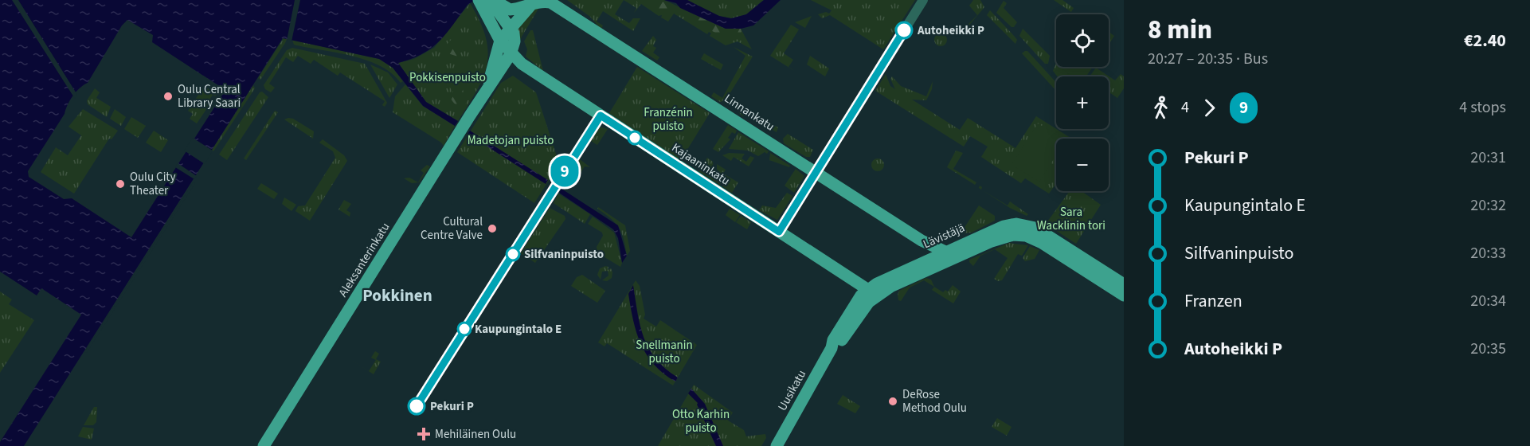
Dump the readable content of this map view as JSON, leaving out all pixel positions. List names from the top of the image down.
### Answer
{
  "streets": {
    "main road": [
      "Linnankatu",
      "Kajaaninkatu",
      "Lävistäjä",
      "Aleksanterinkatu",
      "Uusikatu"
    ]
  },
  "crossings": [
    ["Linnankatu", "Lävistäjä"],
    ["Kajaaninkatu", "Lävistäjä"],
    ["Kajaaninkatu", "Aleksanterinkatu"],
    ["Kajaaninkatu", "Uusikatu"],
    ["Lävistäjä", "Uusikatu"]
  ],
  "districts": ["Pokkinen"],
  "parks": [
    "Pokkisenpuisto",
    "Franzénin puisto",
    "Madetojan puisto",
    "Sara Wacklinin tori",
    "Snellmanin puisto",
    "Otto Karhin puisto"
  ],
  "places": {
    "other": [
      "Autoheikki P",
      "Oulu Central Library Saari",
      "Oulu City Theater",
      "Cultural Centre Valve",
      "Silfvaninpuisto",
      "Kaupungintalo E",
      "DeRose Method Oulu",
      "Pekuri P"
    ],
    "health": ["Mehiläinen Oulu"]
  },
  "lines": ["bus line 9"],
  "page": {
    "on_map": "9",
    "heading": ["8 min", "20:27 – 20:35 · Bus", "€2.40"],
    "map_buttons": ["+", "−"],
    "legs": ["4", "9", "4 stops"],
    "list": [
      {
        "name": "Pekuri P",
        "value": "20:31"
      },
      {
        "name": "Kaupungintalo E",
        "value": "20:32"
      },
      {
        "name": "Silfvaninpuisto",
        "value": "20:33"
      },
      {
        "name": "Franzen",
        "value": "20:34"
      },
      {
        "name": "Autoheikki P",
        "value": "20:35"
      }
    ]
  }
}
